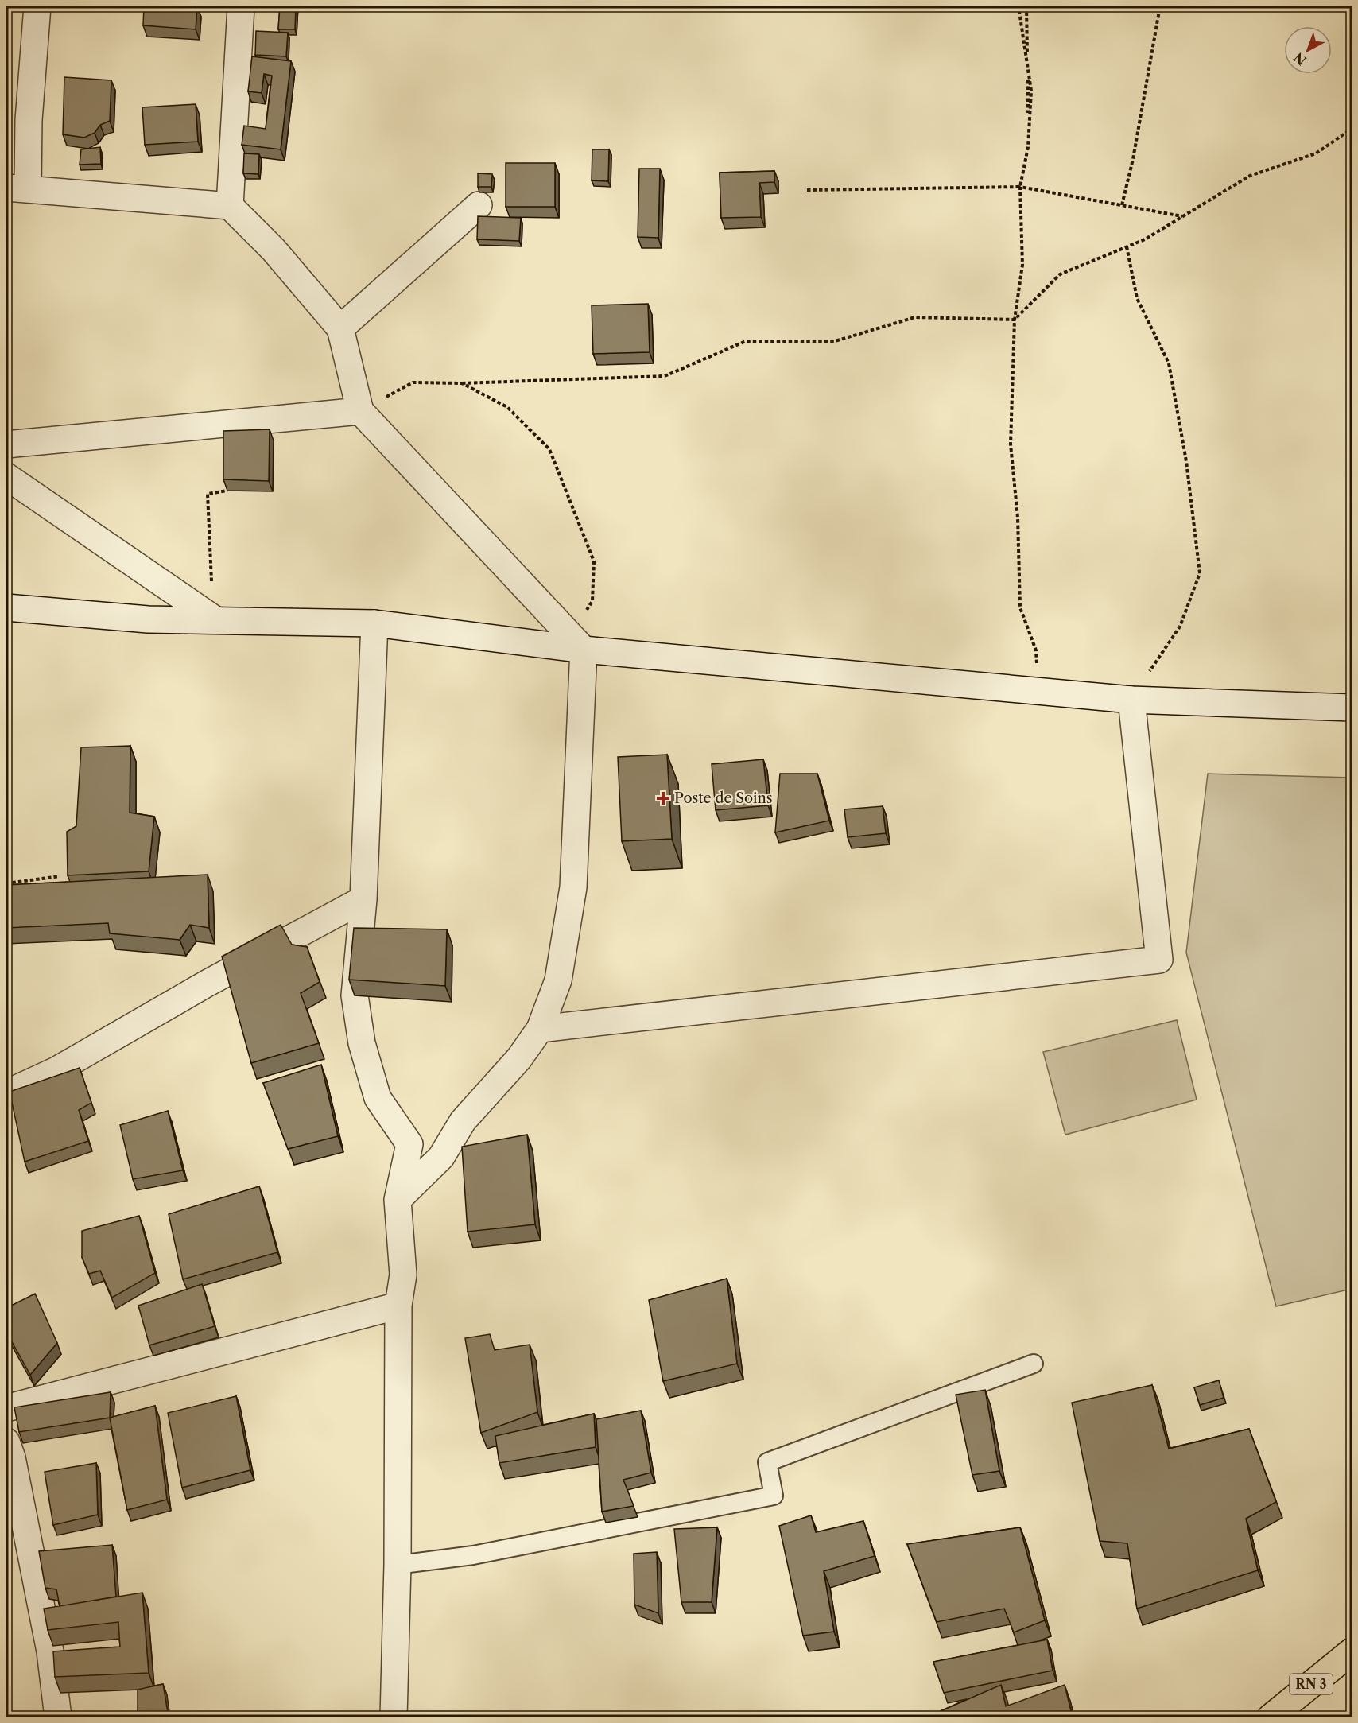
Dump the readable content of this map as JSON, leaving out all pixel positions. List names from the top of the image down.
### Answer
{
  "streets": {
    "highway": ["RN 3"]
  },
  "places": {
    "health": ["Poste de Soins"]
  },
  "north": "bottom left"
}
